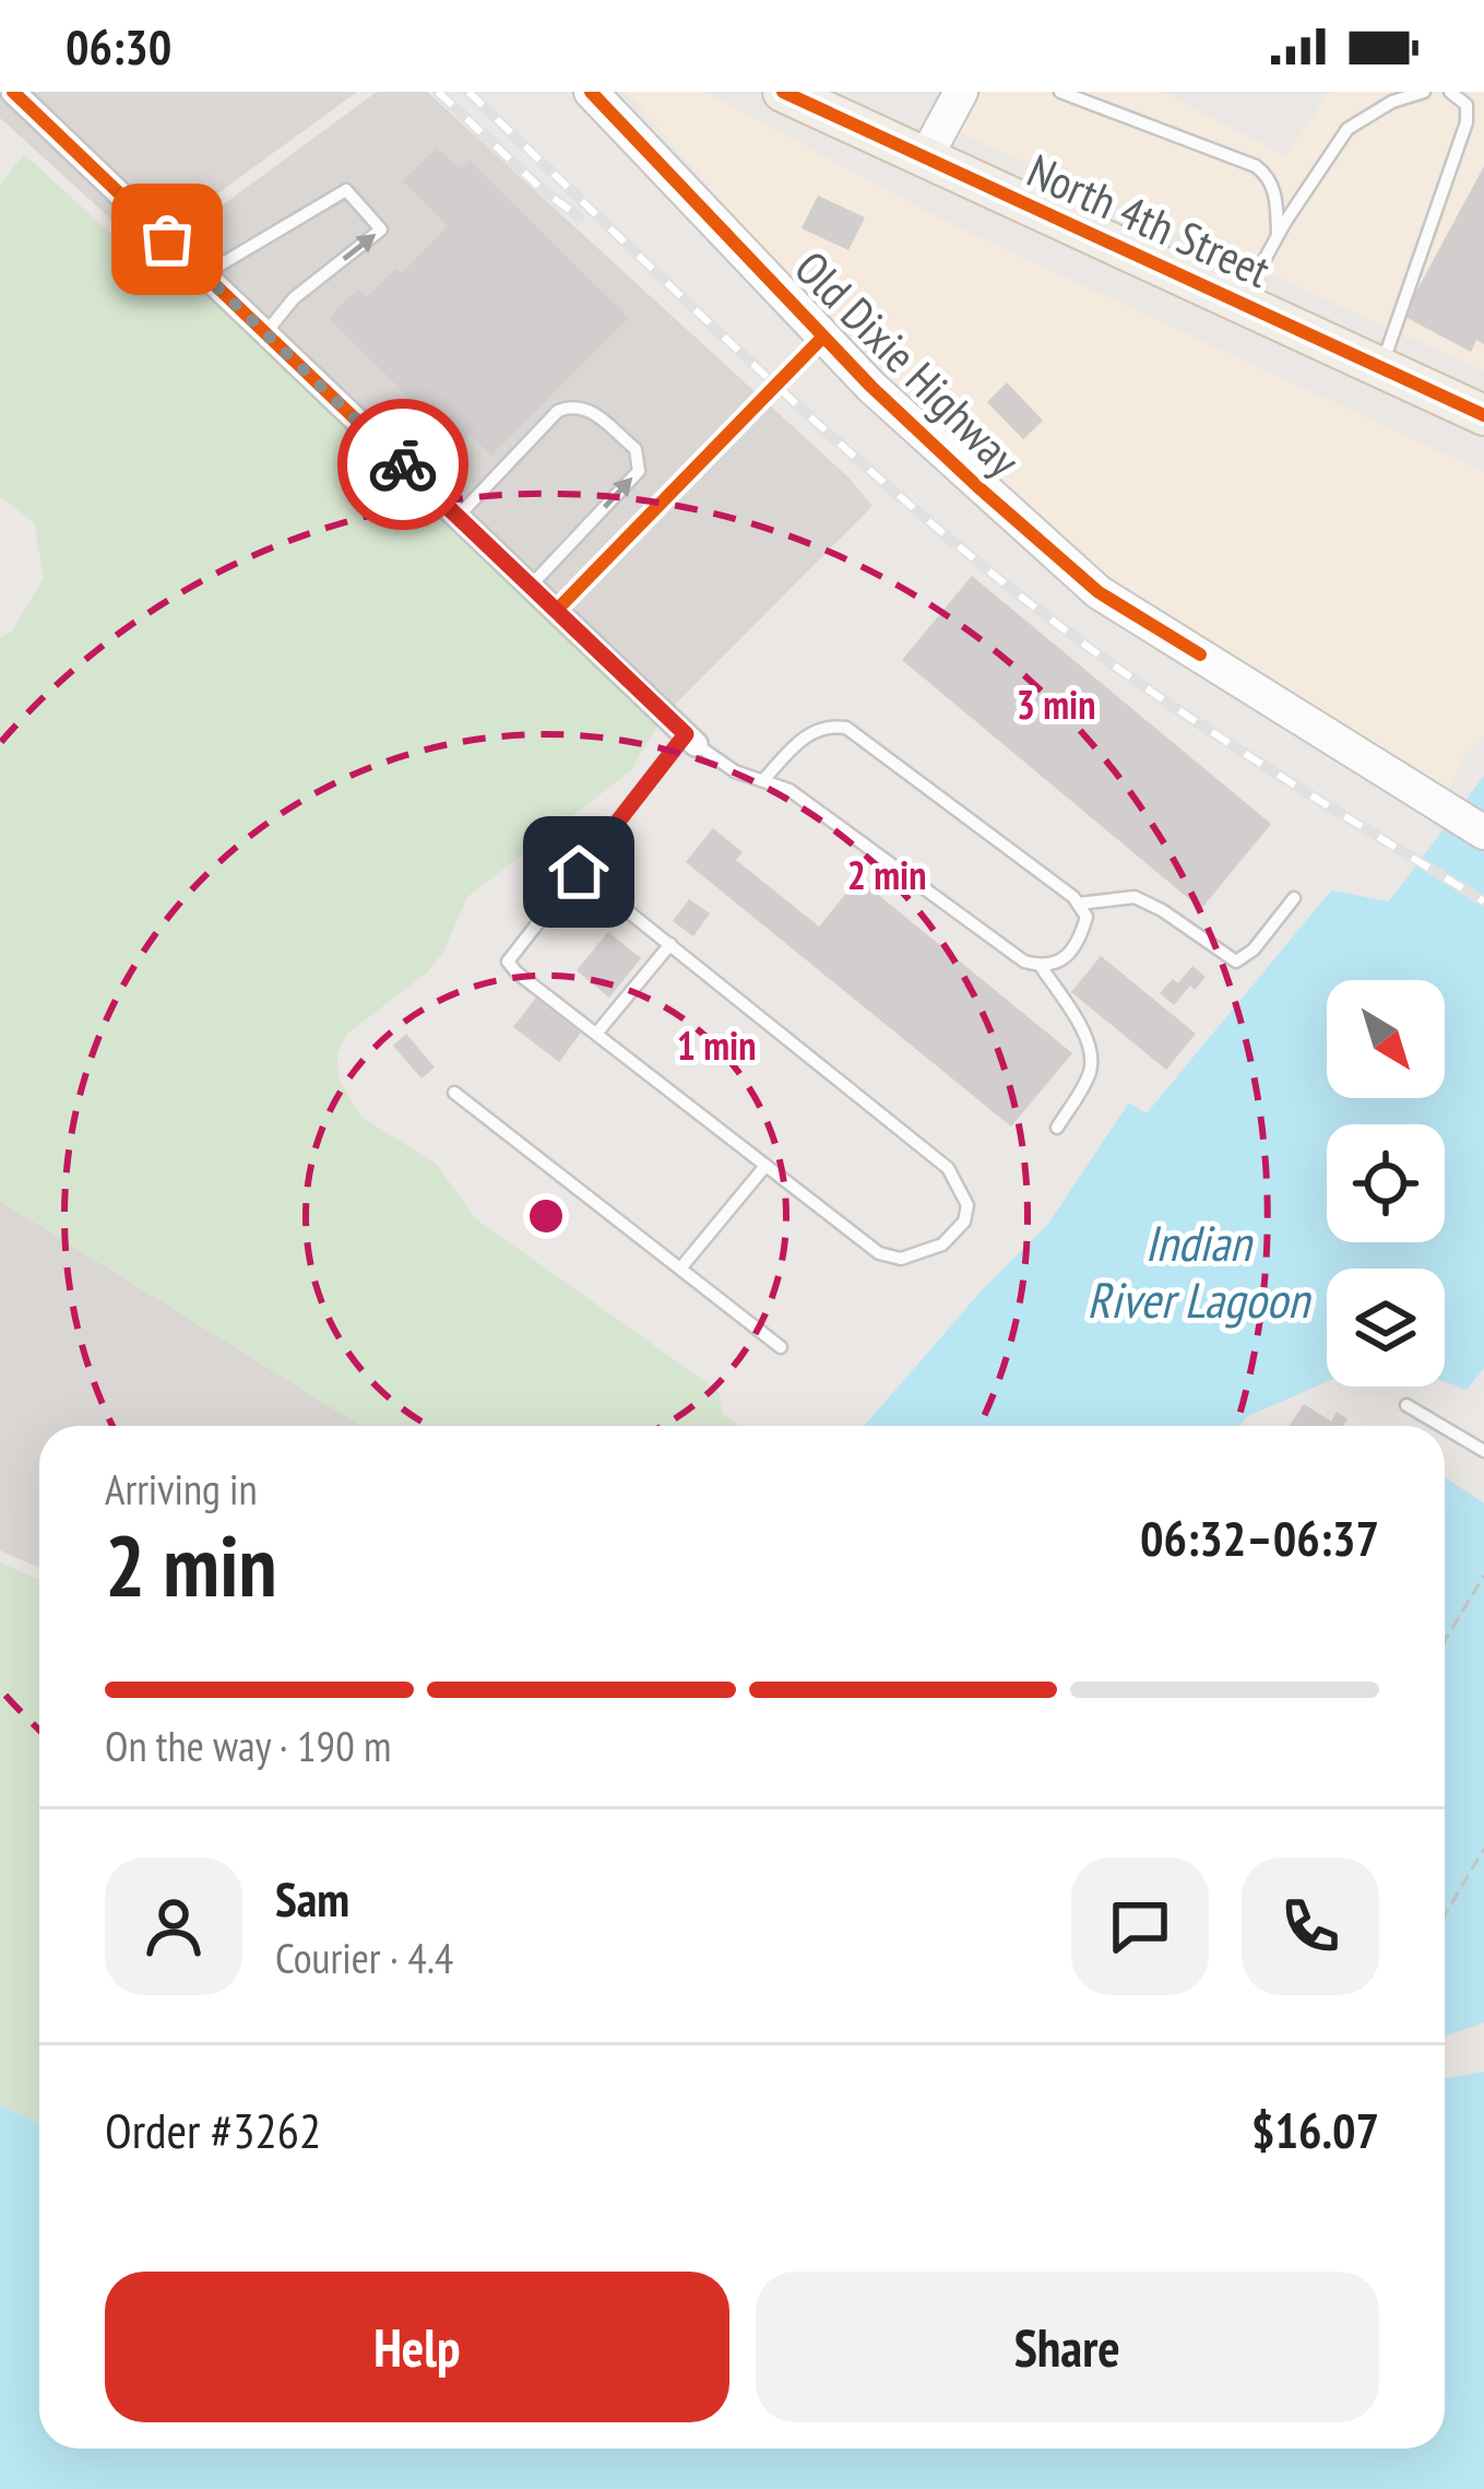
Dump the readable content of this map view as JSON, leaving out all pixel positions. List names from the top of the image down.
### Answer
{
  "streets": {
    "main road": ["North 4th Street"],
    "street": ["Old Dixie Highway"]
  },
  "water": ["Indian River Lagoon"],
  "north": "bottom right",
  "page": {
    "status": "06:30",
    "heading": ["2 min", "Arriving in", "06:32–06:37"],
    "panel": [
      "Sam",
      "Courier · 4.4",
      "Order #3262",
      "$16.07"
    ],
    "bar": "On the way · 190 m",
    "buttons": ["Help", "Share"]
  },
  "rings": ["3 min", "2 min", "1 min"]
}
